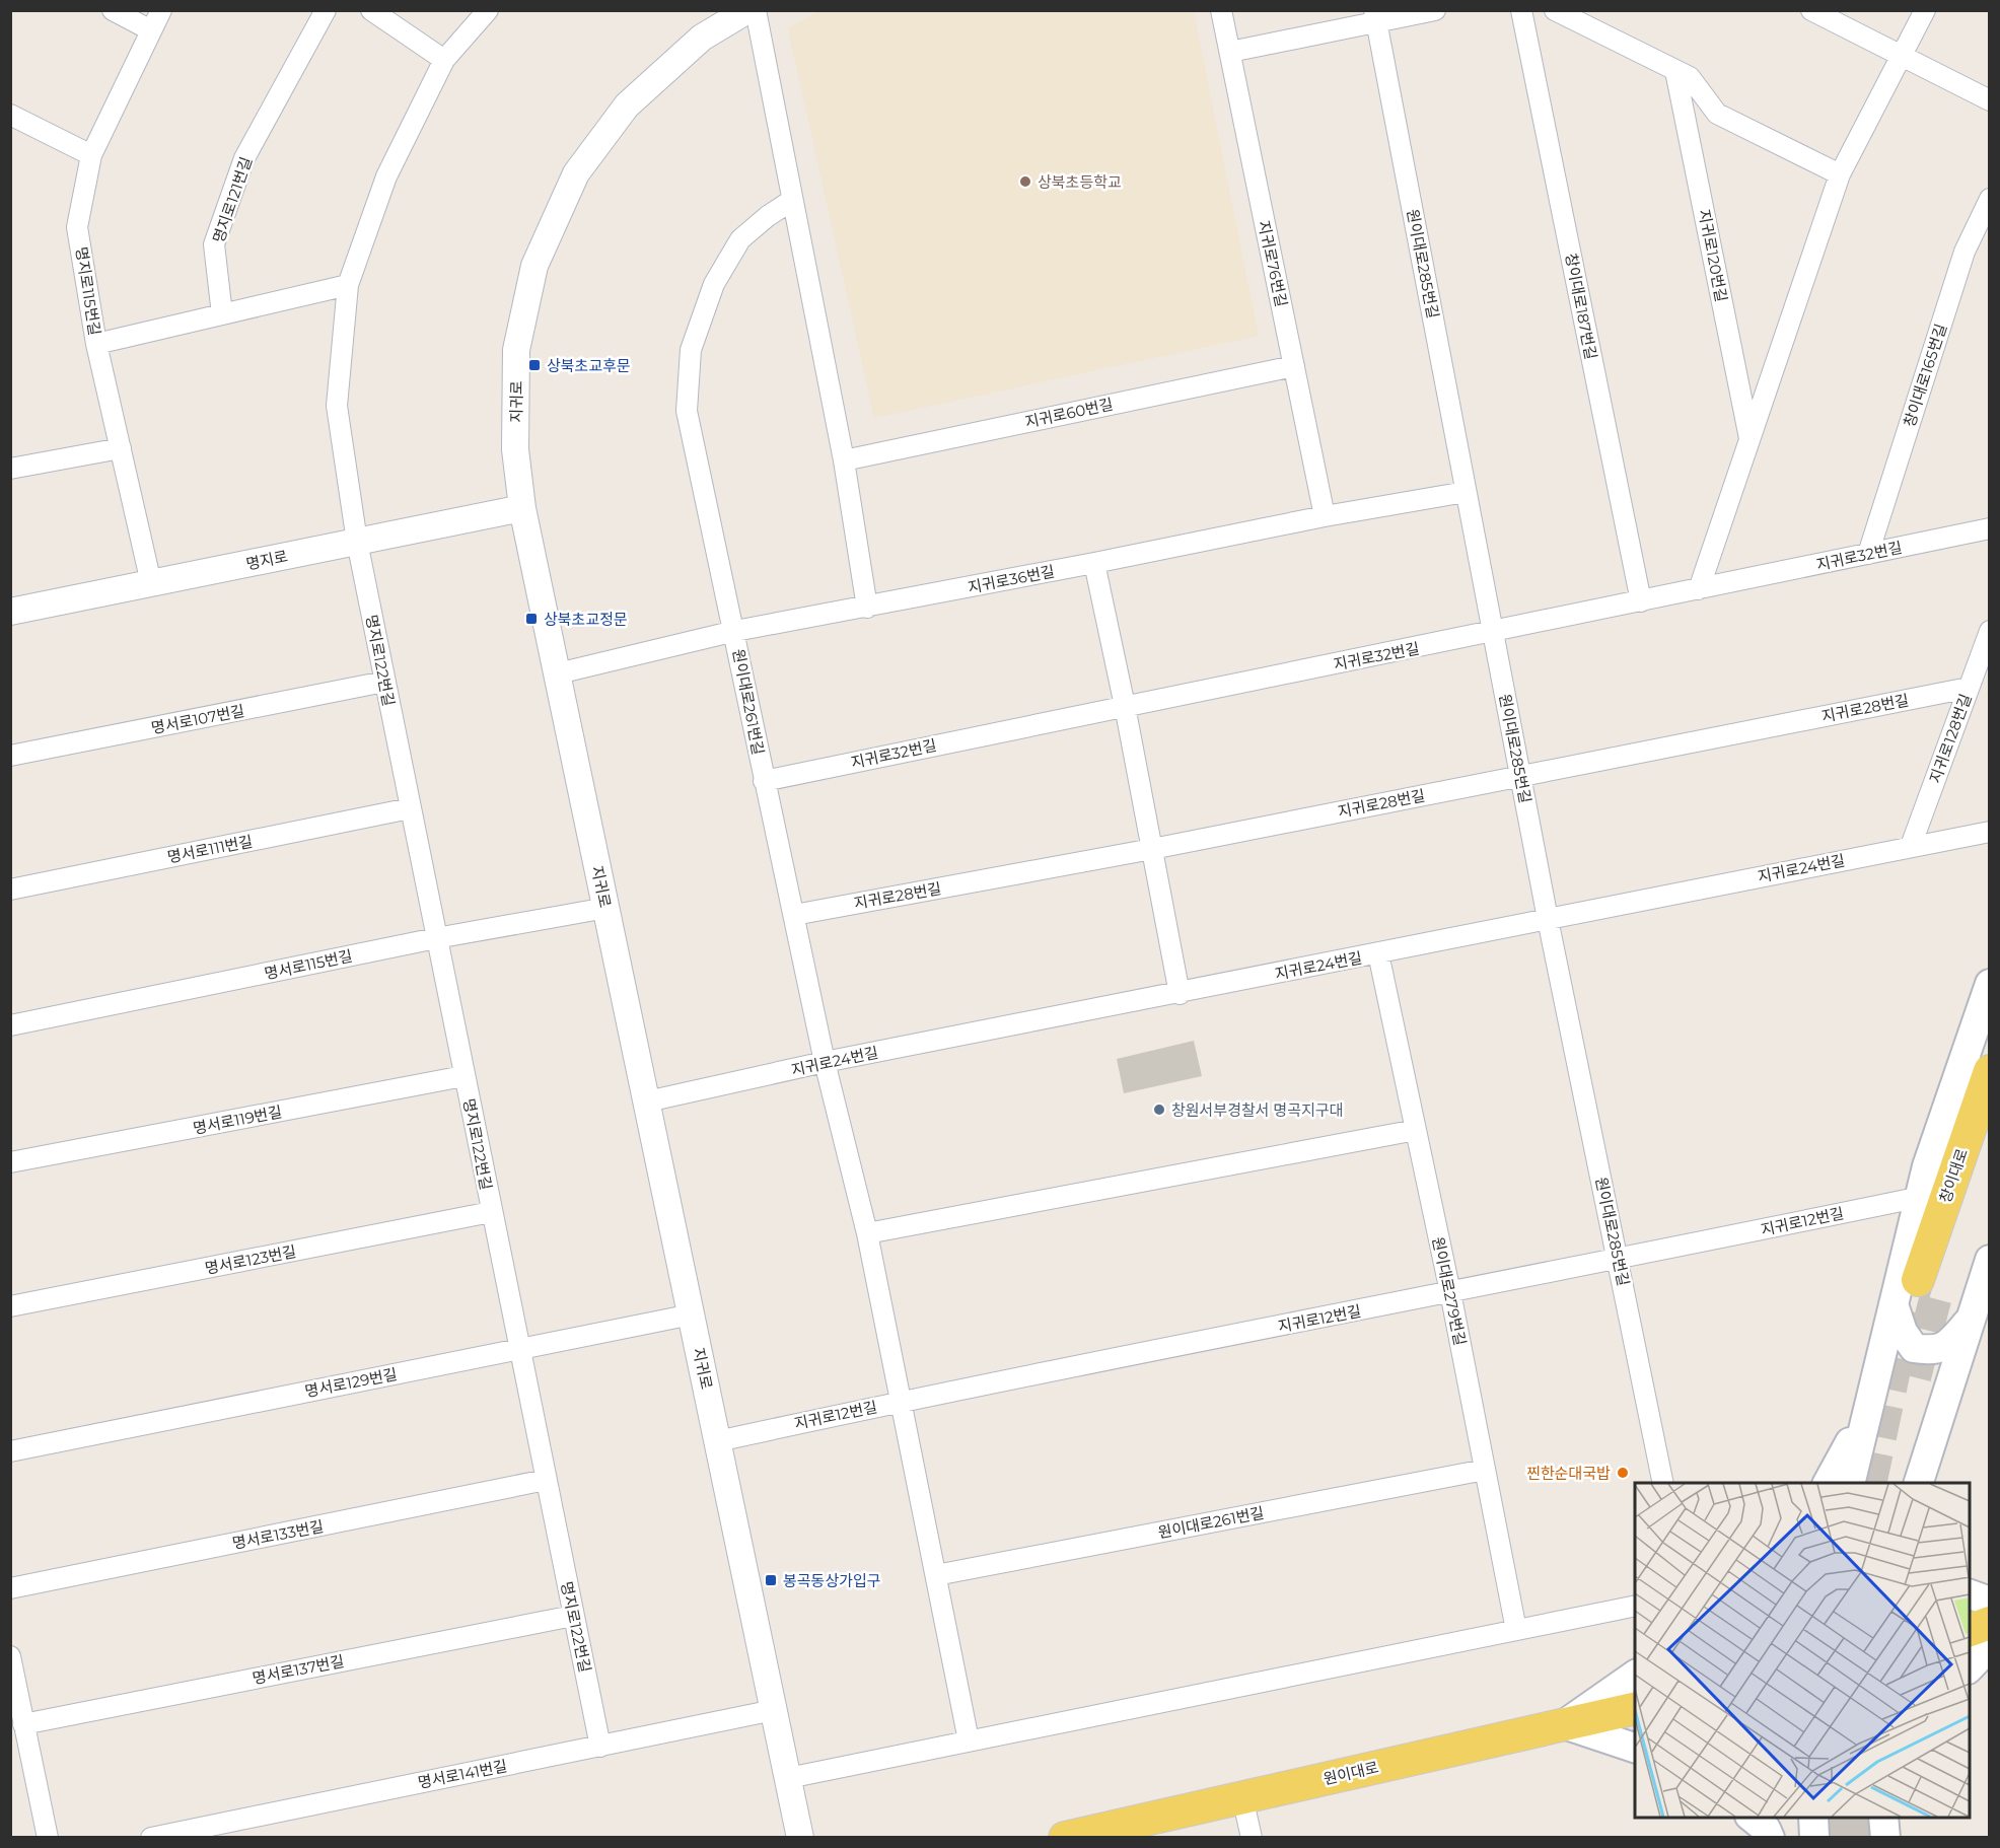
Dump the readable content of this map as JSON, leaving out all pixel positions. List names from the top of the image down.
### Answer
{
  "streets": {
    "main road": ["창이대로", "원이대로"],
    "street": [
      "명지로121번길",
      "지귀로120번길",
      "지귀로76번길",
      "원이대로285번길",
      "명지로115번길",
      "창이대로187번길",
      "창이대로165번길",
      "지귀로",
      "지귀로60번길",
      "지귀로32번길",
      "명지로",
      "지귀로36번길",
      "명지로122번길",
      "원이대로261번길",
      "지귀로28번길",
      "명서로107번길",
      "지귀로128번길",
      "명서로111번길",
      "지귀로24번길",
      "명서로115번길",
      "명서로119번길",
      "지귀로12번길",
      "명서로123번길",
      "원이대로279번길",
      "명서로129번길",
      "명서로133번길",
      "명서로137번길",
      "명서로141번길"
    ]
  },
  "crossings": [
    ["지귀로120번길", "지귀로32번길"],
    ["지귀로76번길", "지귀로60번길"],
    ["지귀로76번길", "지귀로36번길"],
    ["원이대로285번길", "지귀로32번길"],
    ["원이대로285번길", "지귀로36번길"],
    ["원이대로285번길", "지귀로28번길"],
    ["원이대로285번길", "지귀로24번길"],
    ["원이대로285번길", "지귀로12번길"],
    ["명지로115번길", "명지로"],
    ["창이대로187번길", "지귀로32번길"],
    ["창이대로165번길", "지귀로32번길"],
    ["지귀로", "명지로"],
    ["지귀로", "지귀로36번길"],
    ["지귀로", "지귀로24번길"],
    ["지귀로", "명서로115번길"],
    ["지귀로", "지귀로12번길"],
    ["지귀로", "명서로129번길"],
    ["지귀로", "명서로141번길"],
    ["지귀로32번길", "원이대로261번길"],
    ["명지로", "명지로122번길"],
    ["지귀로36번길", "원이대로261번길"],
    ["명지로122번길", "명서로107번길"],
    ["명지로122번길", "명서로111번길"],
    ["명지로122번길", "명서로115번길"],
    ["명지로122번길", "명서로119번길"],
    ["명지로122번길", "명서로123번길"],
    ["명지로122번길", "명서로129번길"],
    ["명지로122번길", "명서로133번길"],
    ["명지로122번길", "명서로137번길"],
    ["명지로122번길", "명서로141번길"],
    ["원이대로261번길", "지귀로28번길"],
    ["원이대로261번길", "지귀로24번길"],
    ["원이대로261번길", "지귀로12번길"],
    ["원이대로261번길", "원이대로279번길"],
    ["지귀로28번길", "지귀로128번길"],
    ["지귀로128번길", "지귀로24번길"],
    ["지귀로24번길", "원이대로279번길"],
    ["지귀로12번길", "원이대로279번길"]
  ],
  "places": {
    "other": ["상북초등학교", "창원서부경찰서 명곡지구대", "찐한순대국밥"],
    "transit": ["상북초교후문", "상북초교정문", "봉곡동상가입구"]
  }
}
